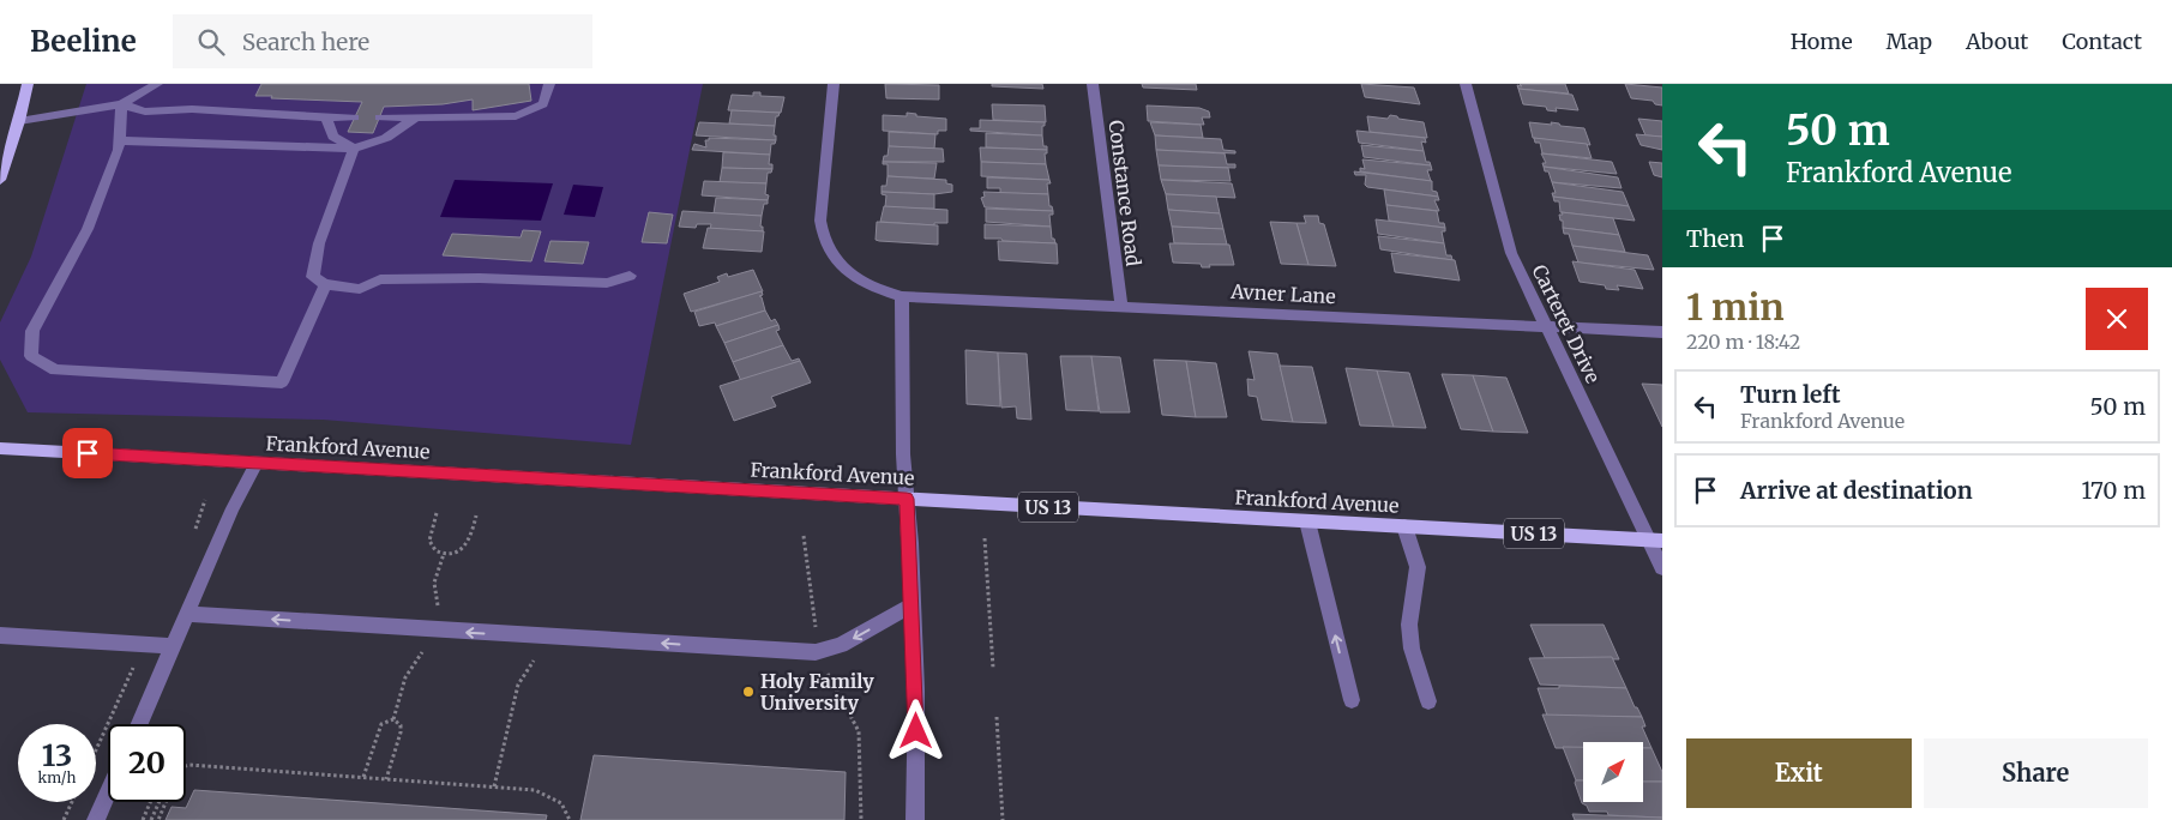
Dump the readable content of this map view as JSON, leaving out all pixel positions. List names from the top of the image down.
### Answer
{
  "streets": {
    "main road": ["Frankford Avenue", "US 13"],
    "street": ["Constance Road", "Avner Lane", "Carteret Drive"]
  },
  "crossings": [
    ["Constance Road", "Avner Lane"],
    ["Avner Lane", "Carteret Drive"],
    ["Carteret Drive", "Frankford Avenue"]
  ],
  "places": ["Holy Family University"],
  "north": "top right",
  "page": {
    "header": "Beeline",
    "search": "Search here",
    "nav": [
      "Home",
      "Map",
      "About",
      "Contact"
    ],
    "turn": ["50 m", "Frankford Avenue"],
    "then": "Then",
    "heading": ["1 min", "220 m · 18:42"],
    "list": [
      {
        "name": "Turn left",
        "note": "Frankford Avenue",
        "value": "50 m"
      },
      {
        "name": "Arrive at destination",
        "value": "170 m"
      }
    ],
    "speed": "13 km/h",
    "limit": "20",
    "buttons": ["Exit", "Share"]
  }
}
